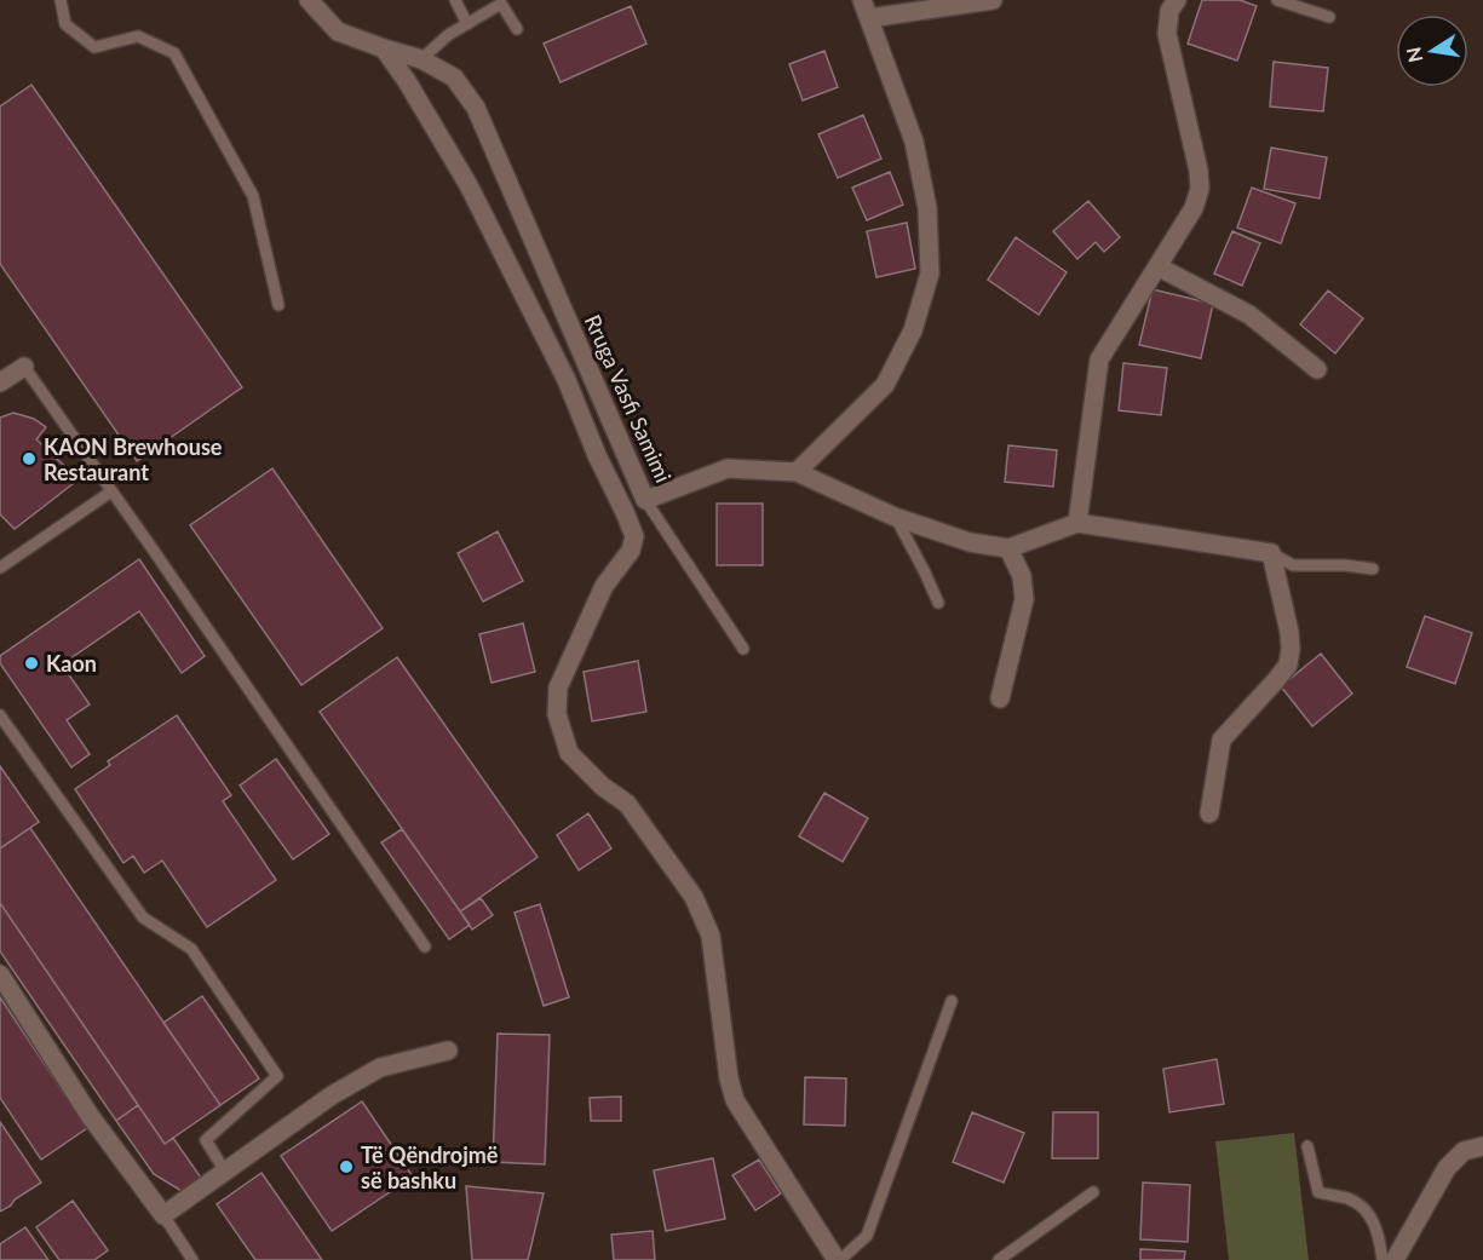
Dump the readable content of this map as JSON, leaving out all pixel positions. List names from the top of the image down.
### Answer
{
  "streets": {
    "street": ["Rruga Vasfi Samimi"]
  },
  "places": ["KAON Brewhouse Restaurant", "Kaon", "Të Qëndrojmë së bashku"],
  "north": "left"
}
